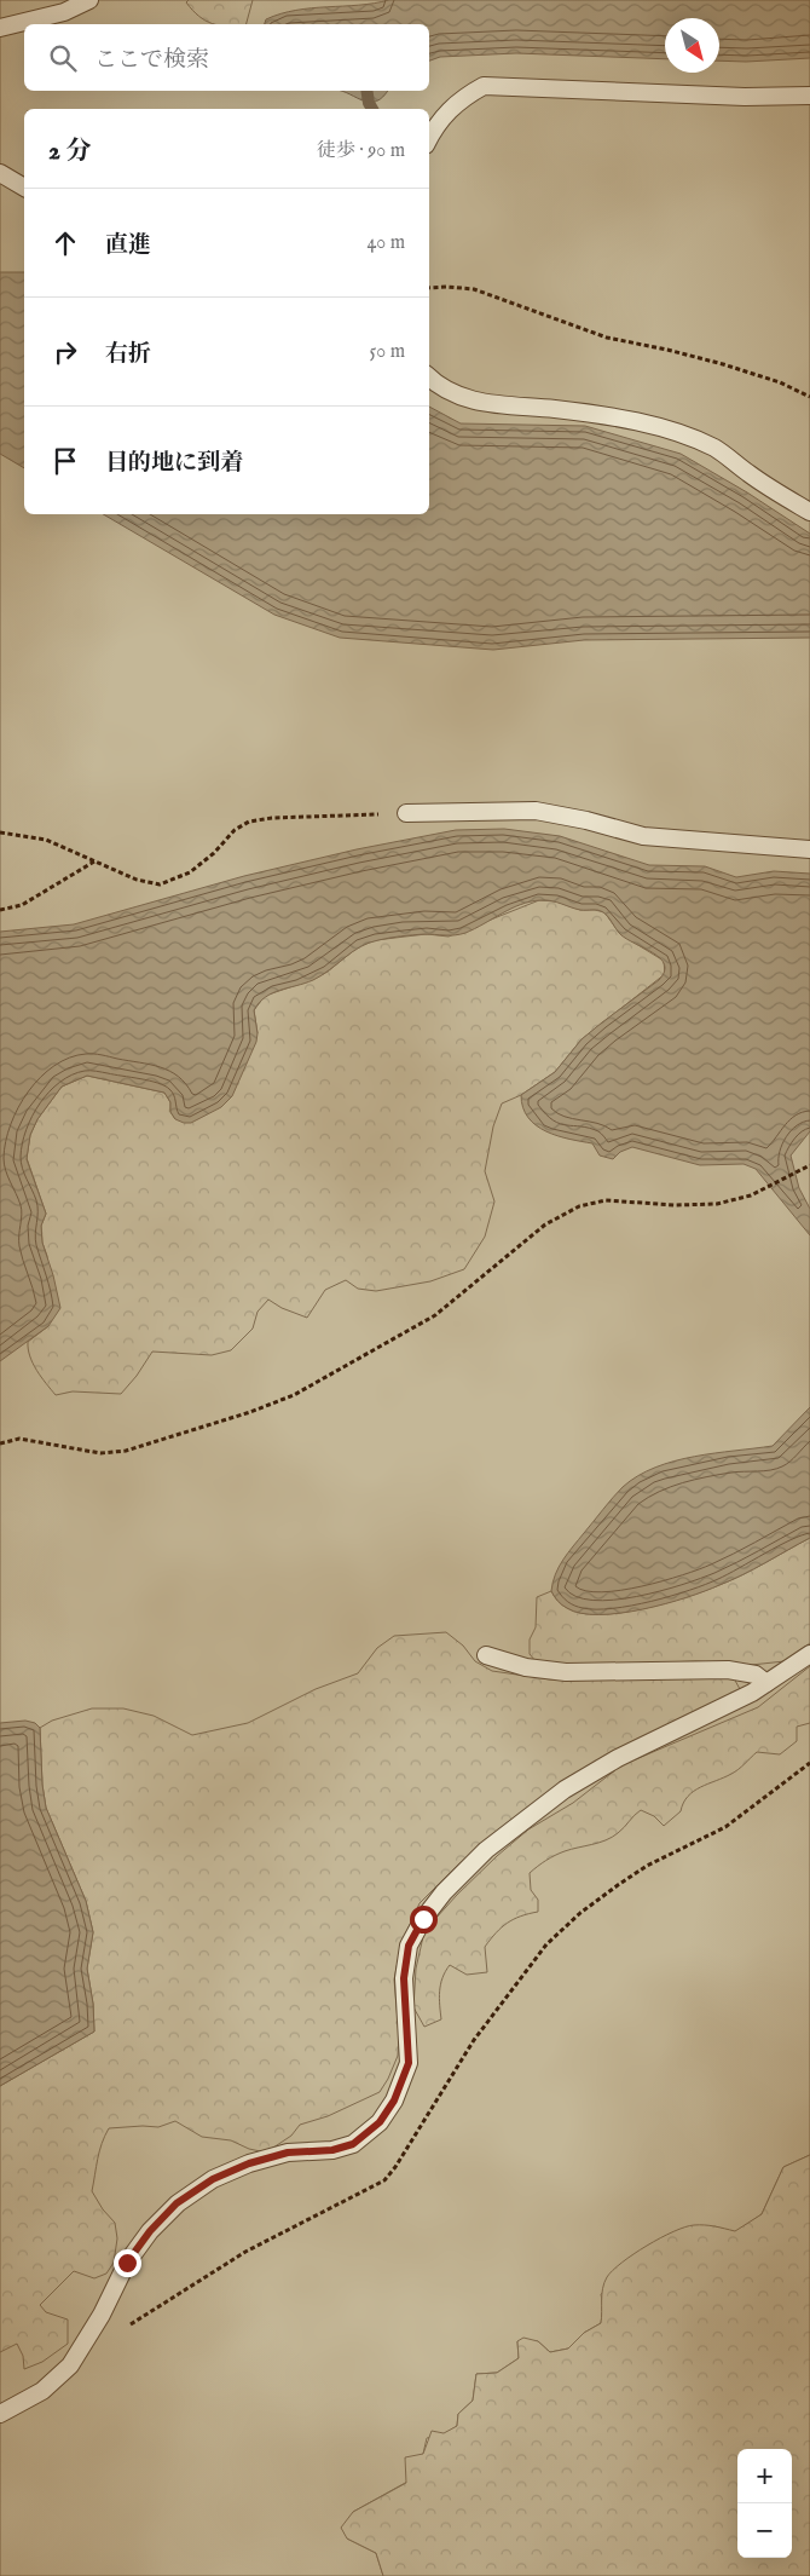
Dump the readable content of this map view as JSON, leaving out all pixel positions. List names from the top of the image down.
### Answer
{
  "north": "bottom right",
  "page": {
    "search": "ここで検索",
    "heading": ["2 分", "徒歩 · 90 m"],
    "list": [
      ["直進", "40 m"],
      ["右折", "50 m"],
      "目的地に到着"
    ],
    "map_buttons": ["+", "−"]
  }
}
